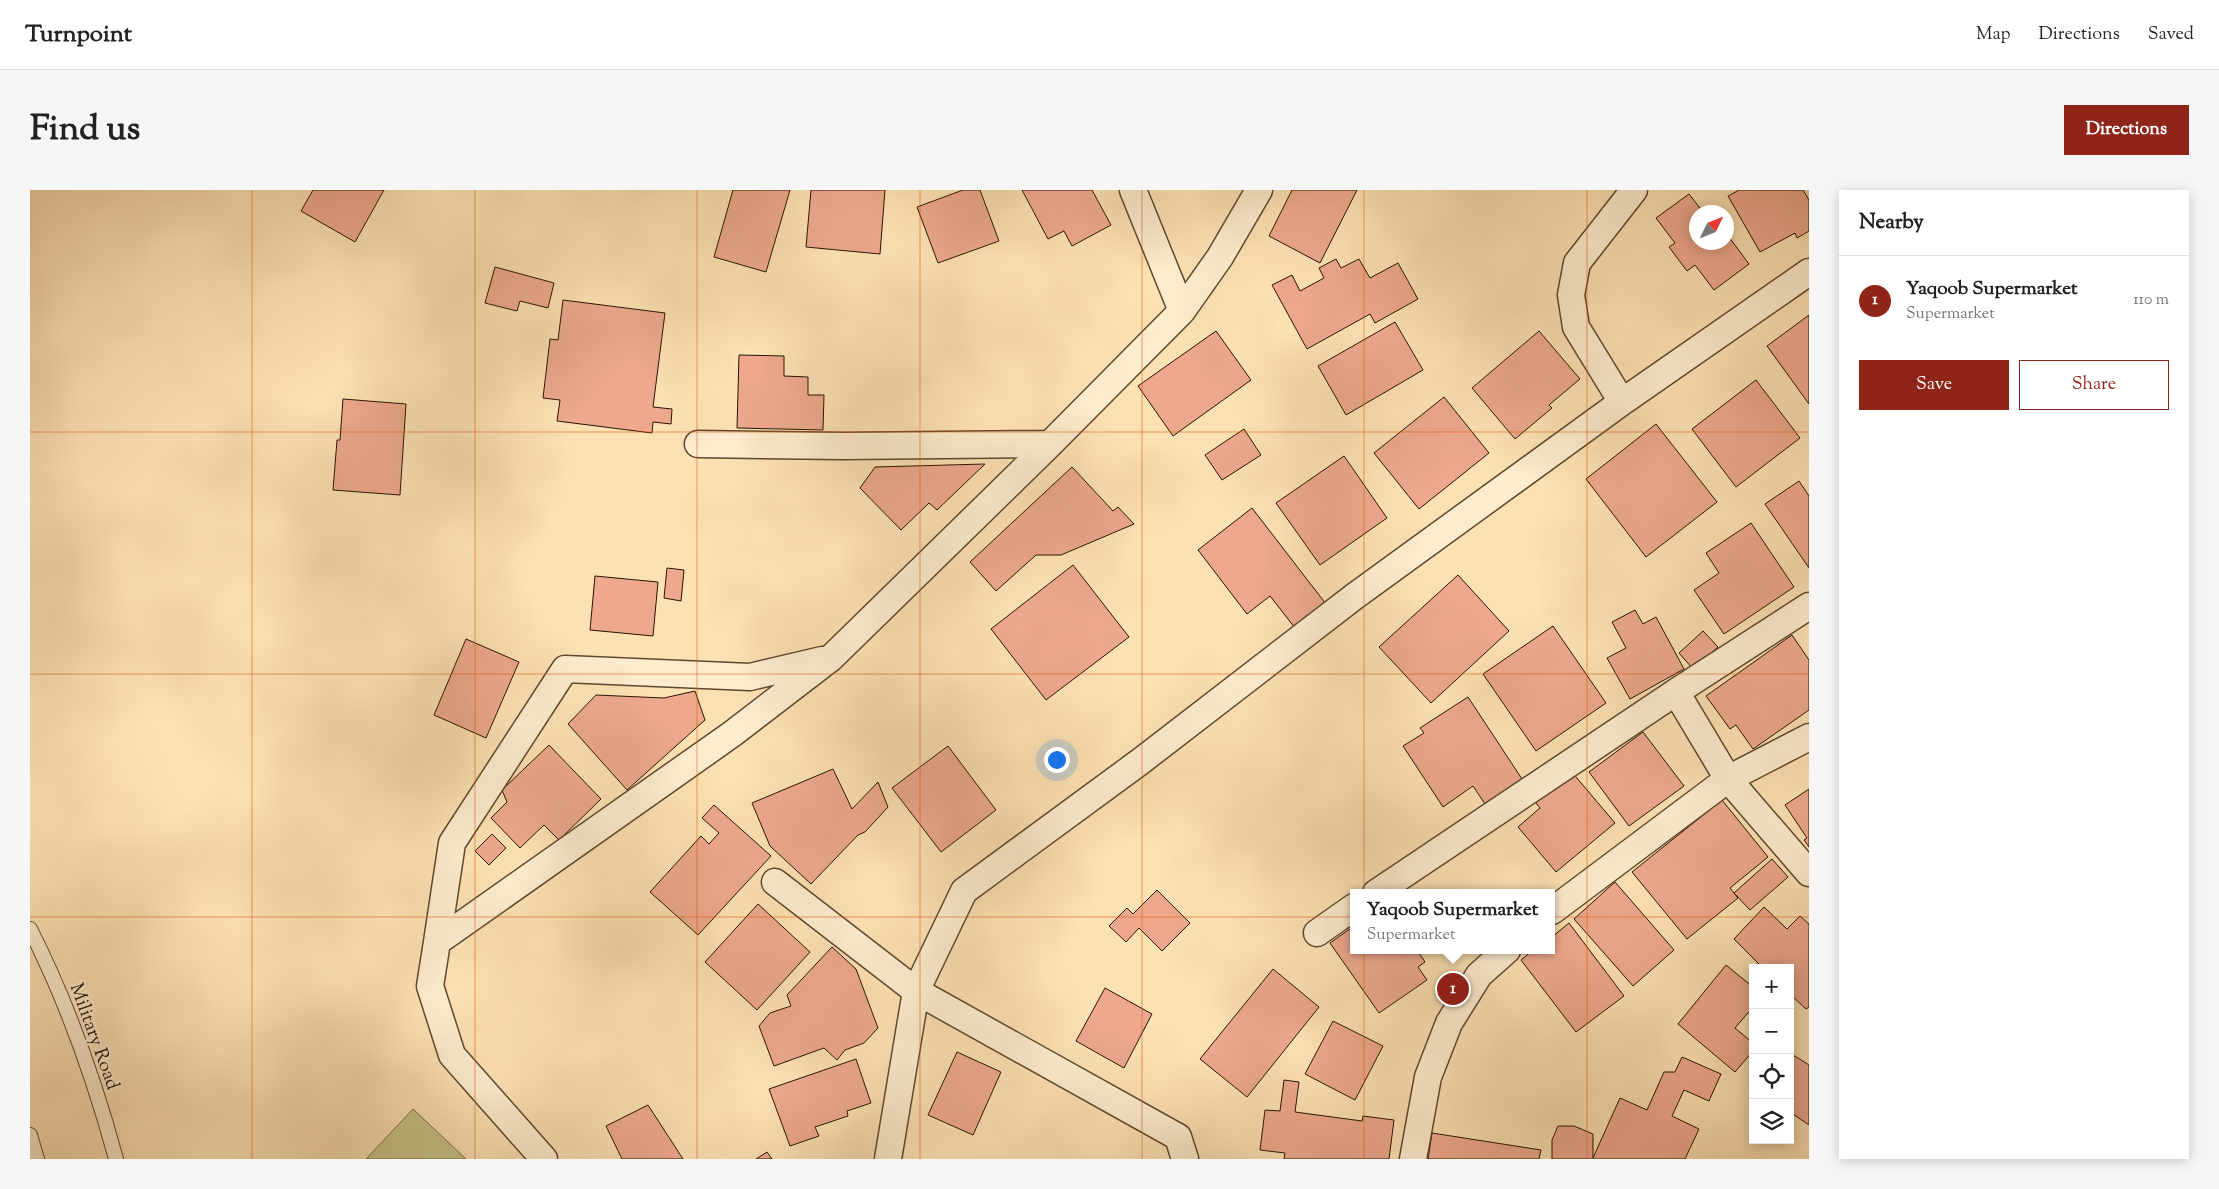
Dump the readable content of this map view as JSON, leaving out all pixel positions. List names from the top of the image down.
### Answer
{
  "streets": {
    "lane": ["Military Road"]
  },
  "north": "top right",
  "page": {
    "header": "Turnpoint",
    "nav": ["Map", "Directions", "Saved"],
    "title": "Find us",
    "buttons": [
      "Directions",
      ["Save", "Share"]
    ],
    "heading": "Nearby",
    "list": [
      {
        "mark": "1",
        "name": "Yaqoob Supermarket",
        "note": "Supermarket",
        "value": "110 m"
      }
    ],
    "popup": ["Yaqoob Supermarket", "Supermarket"],
    "map_buttons": ["+", "−"],
    "pins": "1"
  }
}
